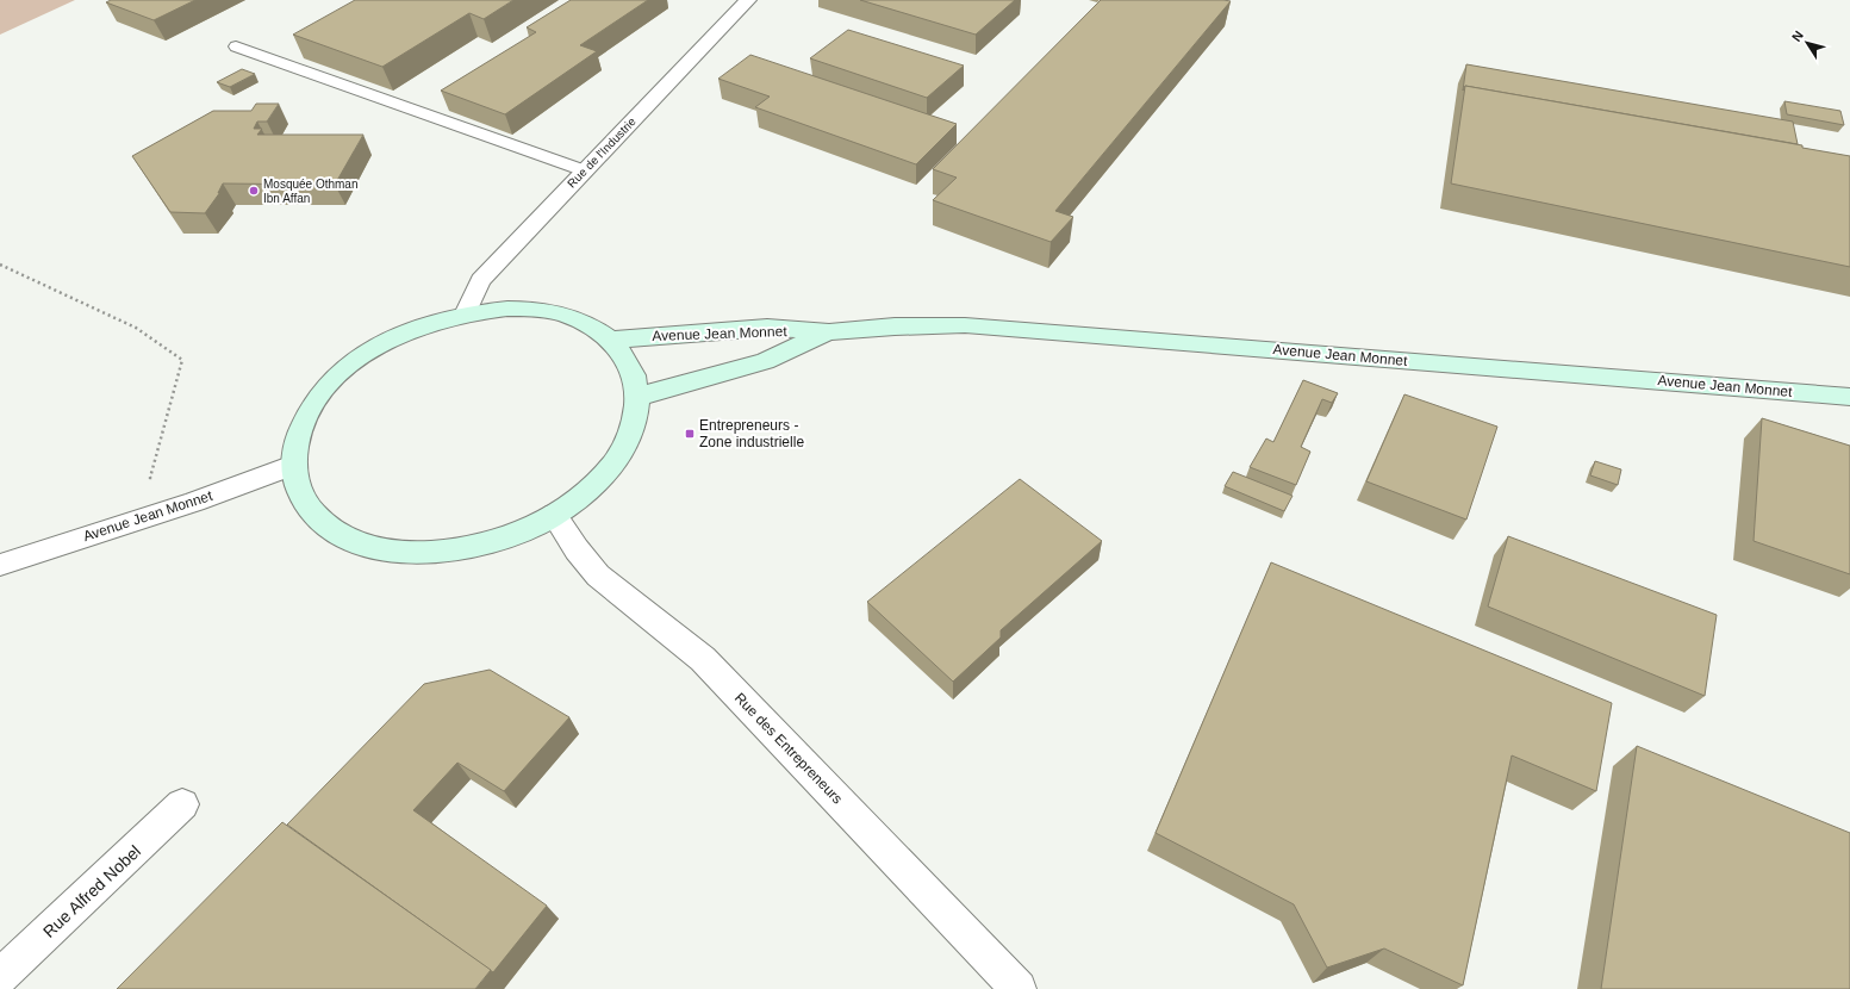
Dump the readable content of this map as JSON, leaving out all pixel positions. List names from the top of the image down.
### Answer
{
  "streets": {
    "street": [
      "Rue de l'Industrie",
      "Avenue Jean Monnet",
      "Rue des Entrepreneurs",
      "Rue Alfred Nobel"
    ]
  },
  "places": {
    "other": ["Mosquée Othman Ibn Affan"],
    "transit": ["Entrepreneurs - Zone industrielle"]
  },
  "north": "top left"
}
